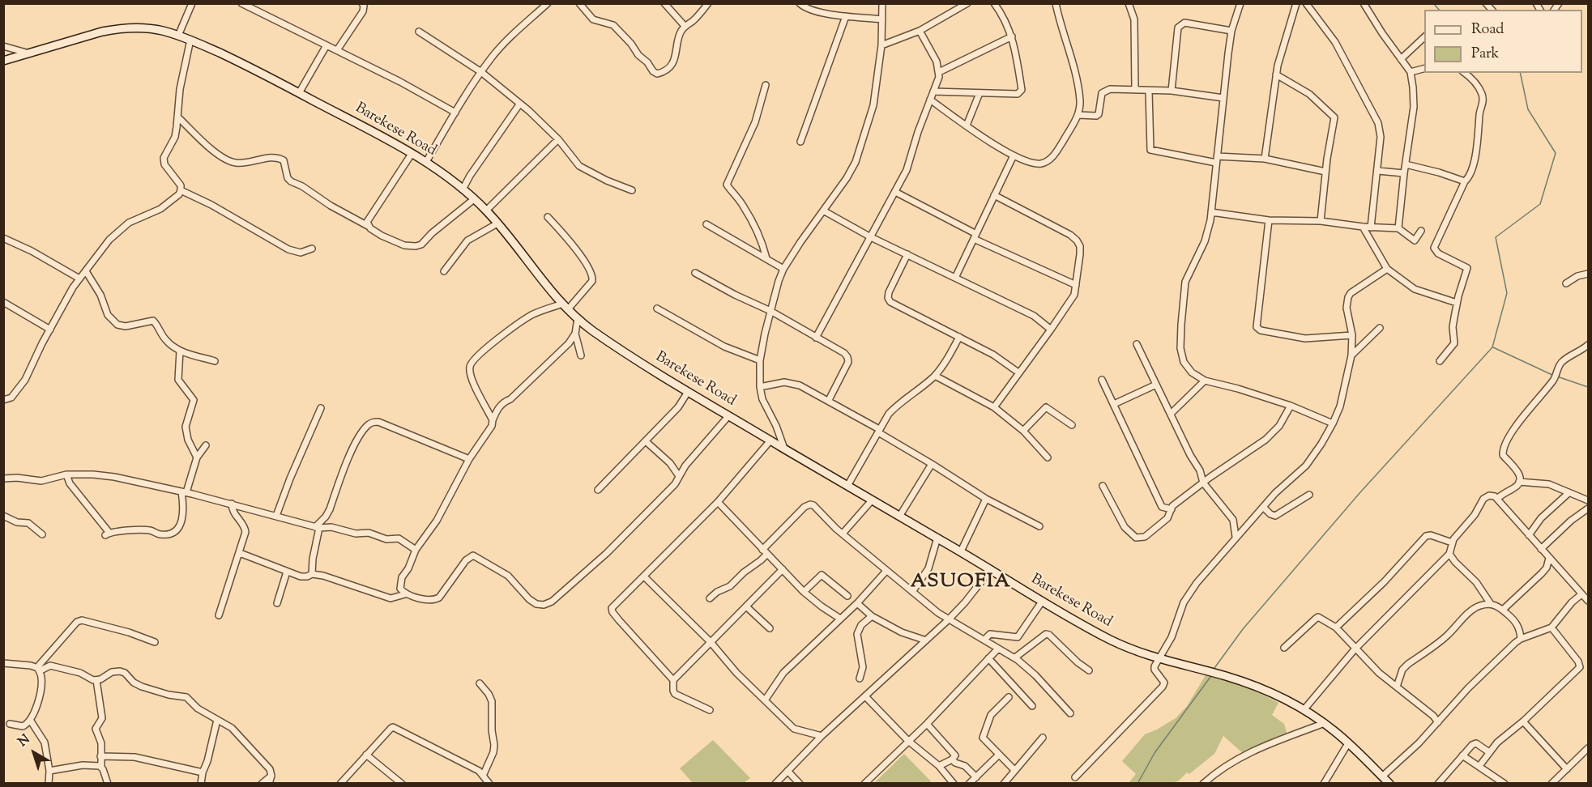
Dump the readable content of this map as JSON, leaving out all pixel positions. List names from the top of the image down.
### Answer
{
  "streets": {
    "main road": ["Barekese Road"]
  },
  "districts": ["ASUOFIA"],
  "legend": ["Road", "Park"],
  "north": "top left"
}
